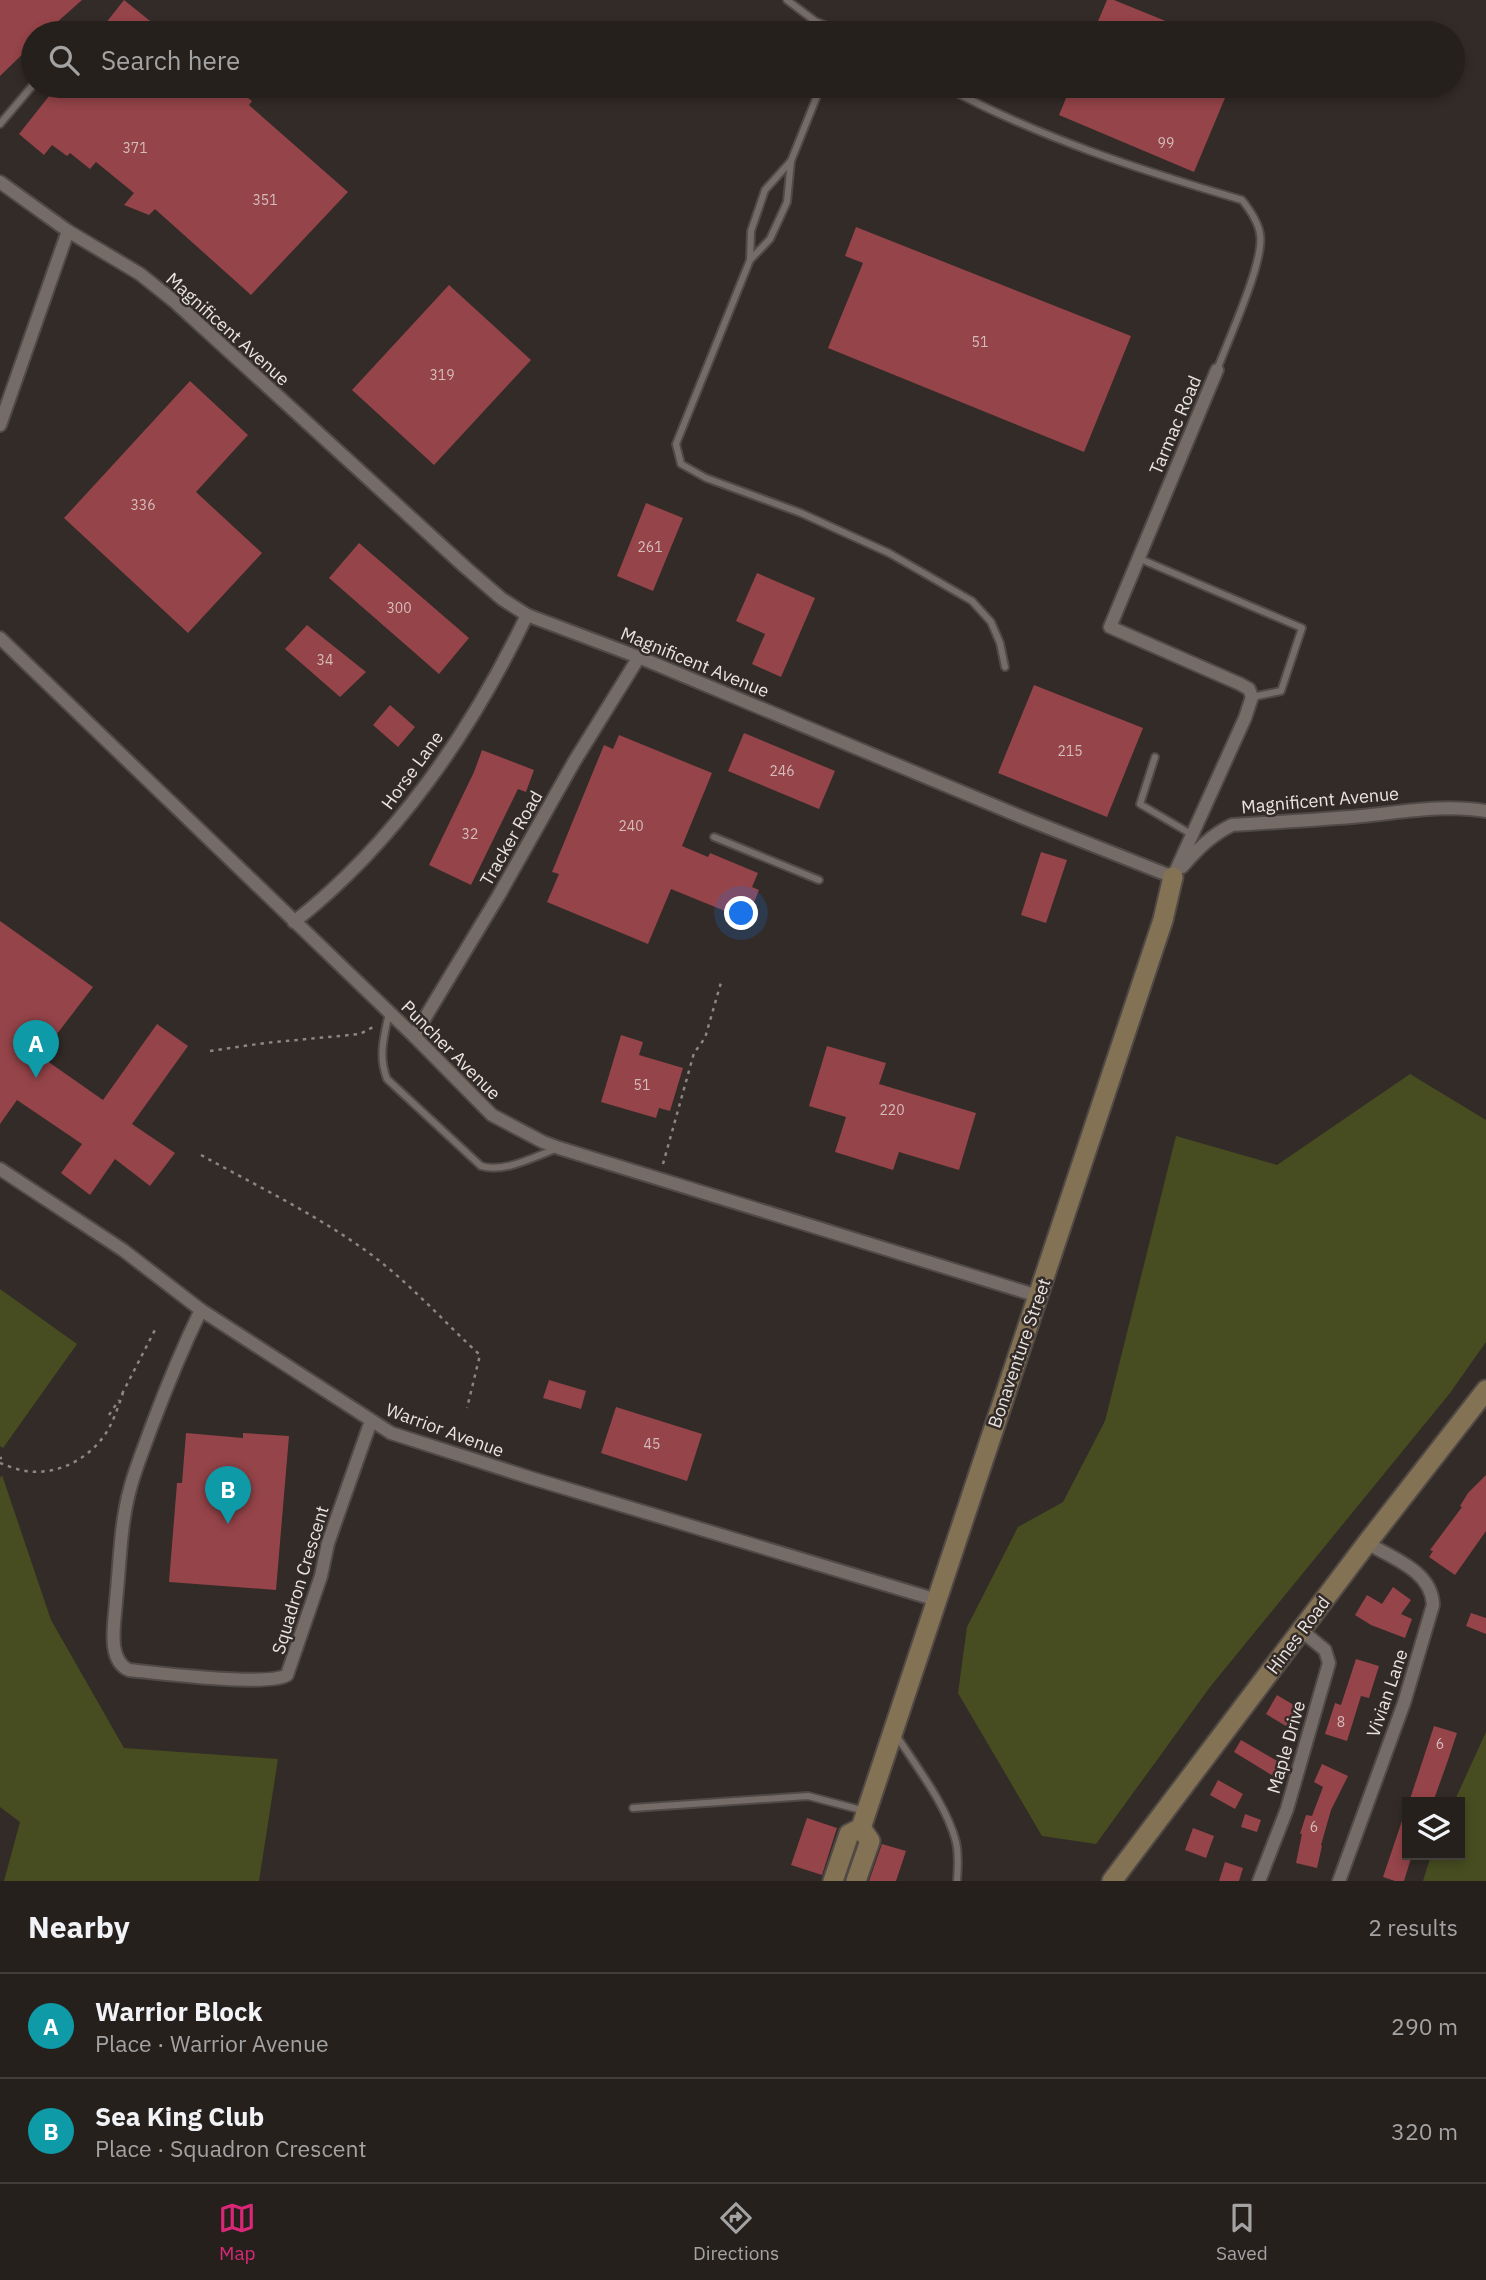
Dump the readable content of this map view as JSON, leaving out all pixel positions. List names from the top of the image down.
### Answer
{
  "streets": {
    "street": [
      "Magnificent Avenue",
      "Tarmac Road",
      "Horse Lane",
      "Tracker Road",
      "Puncher Avenue",
      "Bonaventure Street",
      "Warrior Avenue",
      "Squadron Crescent",
      "Hines Road",
      "Vivian Lane",
      "Maple Drive"
    ]
  },
  "crossings": [
    ["Magnificent Avenue", "Horse Lane"],
    ["Magnificent Avenue", "Tracker Road"],
    ["Magnificent Avenue", "Bonaventure Street"],
    ["Horse Lane", "Puncher Avenue"],
    ["Tracker Road", "Puncher Avenue"],
    ["Puncher Avenue", "Bonaventure Street"],
    ["Bonaventure Street", "Warrior Avenue"],
    ["Warrior Avenue", "Squadron Crescent"],
    ["Hines Road", "Vivian Lane"],
    ["Hines Road", "Maple Drive"]
  ],
  "house_numbers": [
    "99",
    "371",
    "351",
    "51",
    "319",
    "336",
    "261",
    "300",
    "34",
    "215",
    "246",
    "240",
    "32",
    "51",
    "220",
    "45",
    "8",
    "6",
    "6"
  ],
  "page": {
    "search": "Search here",
    "pins": ["A", "B"],
    "heading": ["Nearby", "2 results"],
    "list": [
      {
        "mark": "A",
        "name": "Warrior Block",
        "note": "Place · Warrior Avenue",
        "value": "290 m"
      },
      {
        "mark": "B",
        "name": "Sea King Club",
        "note": "Place · Squadron Crescent",
        "value": "320 m"
      }
    ],
    "nav": ["Map", "Directions", "Saved"]
  }
}
